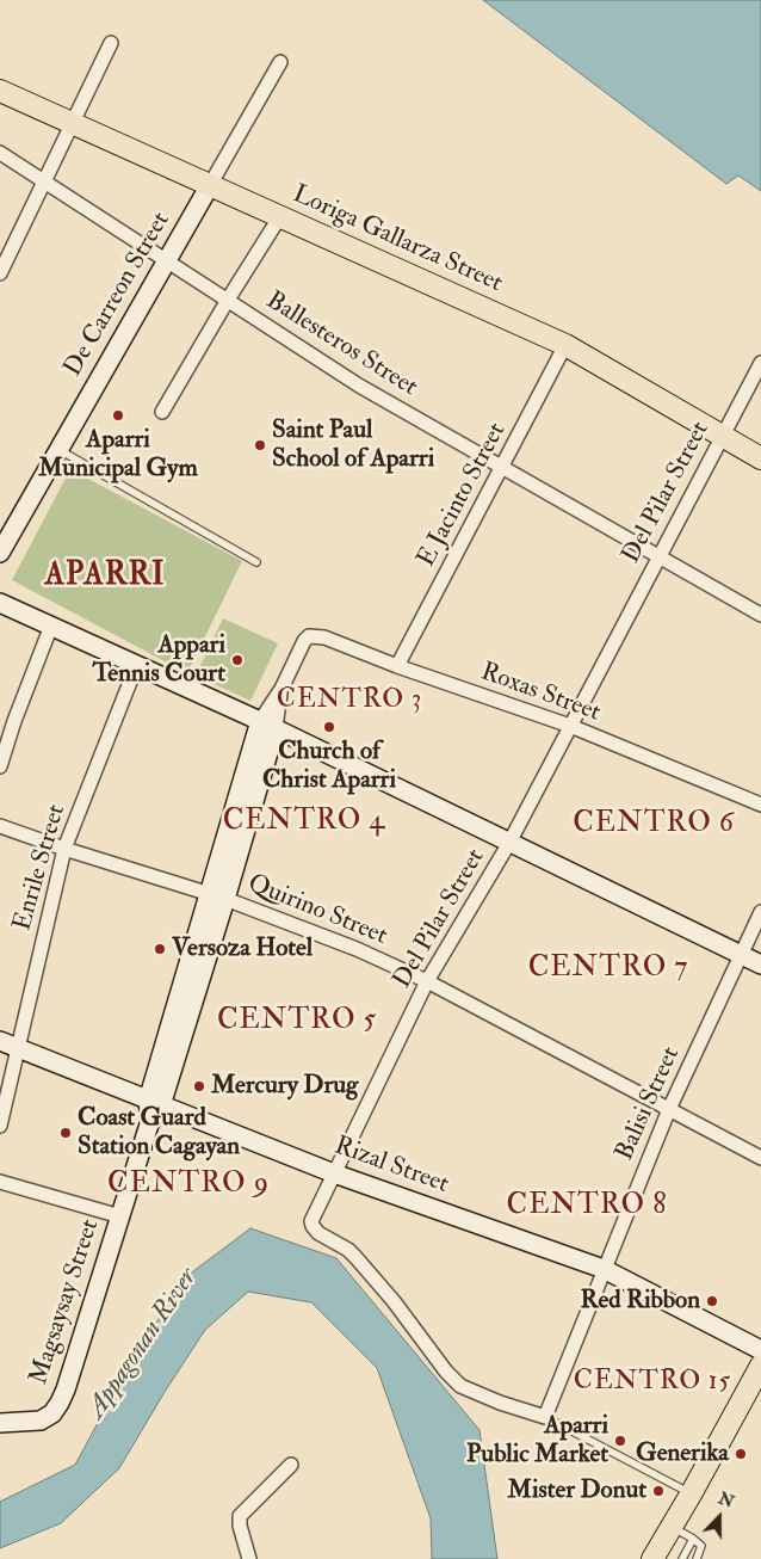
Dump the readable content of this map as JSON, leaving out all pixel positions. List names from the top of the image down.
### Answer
{
  "streets": {
    "main road": ["Loriga Gallarza Street"],
    "street": [
      "De Carreon Street",
      "Ballesteros Street",
      "Del Pilar Street",
      "E Jacinto Street",
      "Roxas Street",
      "Enrile Street",
      "Quirino Street",
      "Balisi Street",
      "Rizal Street",
      "Magsaysay Street"
    ]
  },
  "crossings": [
    ["Loriga Gallarza Street", "De Carreon Street"],
    ["Loriga Gallarza Street", "Del Pilar Street"],
    ["Loriga Gallarza Street", "E Jacinto Street"],
    ["De Carreon Street", "Ballesteros Street"],
    ["Ballesteros Street", "Del Pilar Street"],
    ["Ballesteros Street", "E Jacinto Street"],
    ["Del Pilar Street", "Roxas Street"],
    ["Del Pilar Street", "Quirino Street"],
    ["Del Pilar Street", "Balisi Street"],
    ["Del Pilar Street", "Rizal Street"],
    ["E Jacinto Street", "Roxas Street"],
    ["Roxas Street", "Magsaysay Street"],
    ["Enrile Street", "Quirino Street"],
    ["Enrile Street", "Rizal Street"],
    ["Quirino Street", "Balisi Street"],
    ["Quirino Street", "Magsaysay Street"],
    ["Balisi Street", "Rizal Street"],
    ["Rizal Street", "Magsaysay Street"]
  ],
  "districts": [
    "APARRI",
    "CENTRO 3",
    "CENTRO 4",
    "CENTRO 6",
    "CENTRO 7",
    "CENTRO 5",
    "CENTRO 9",
    "CENTRO 8",
    "CENTRO 15"
  ],
  "water": ["Appagonan River"],
  "places": [
    "Aparri Municipal Gym",
    "Saint Paul School of Aparri",
    "Appari Tennis Court",
    "Church of Christ Aparri",
    "Versoza Hotel",
    "Mercury Drug",
    "Coast Guard Station Cagayan",
    "Red Ribbon",
    "Aparri Public Market",
    "Generika",
    "Mister Donut"
  ],
  "north": "top"
}
